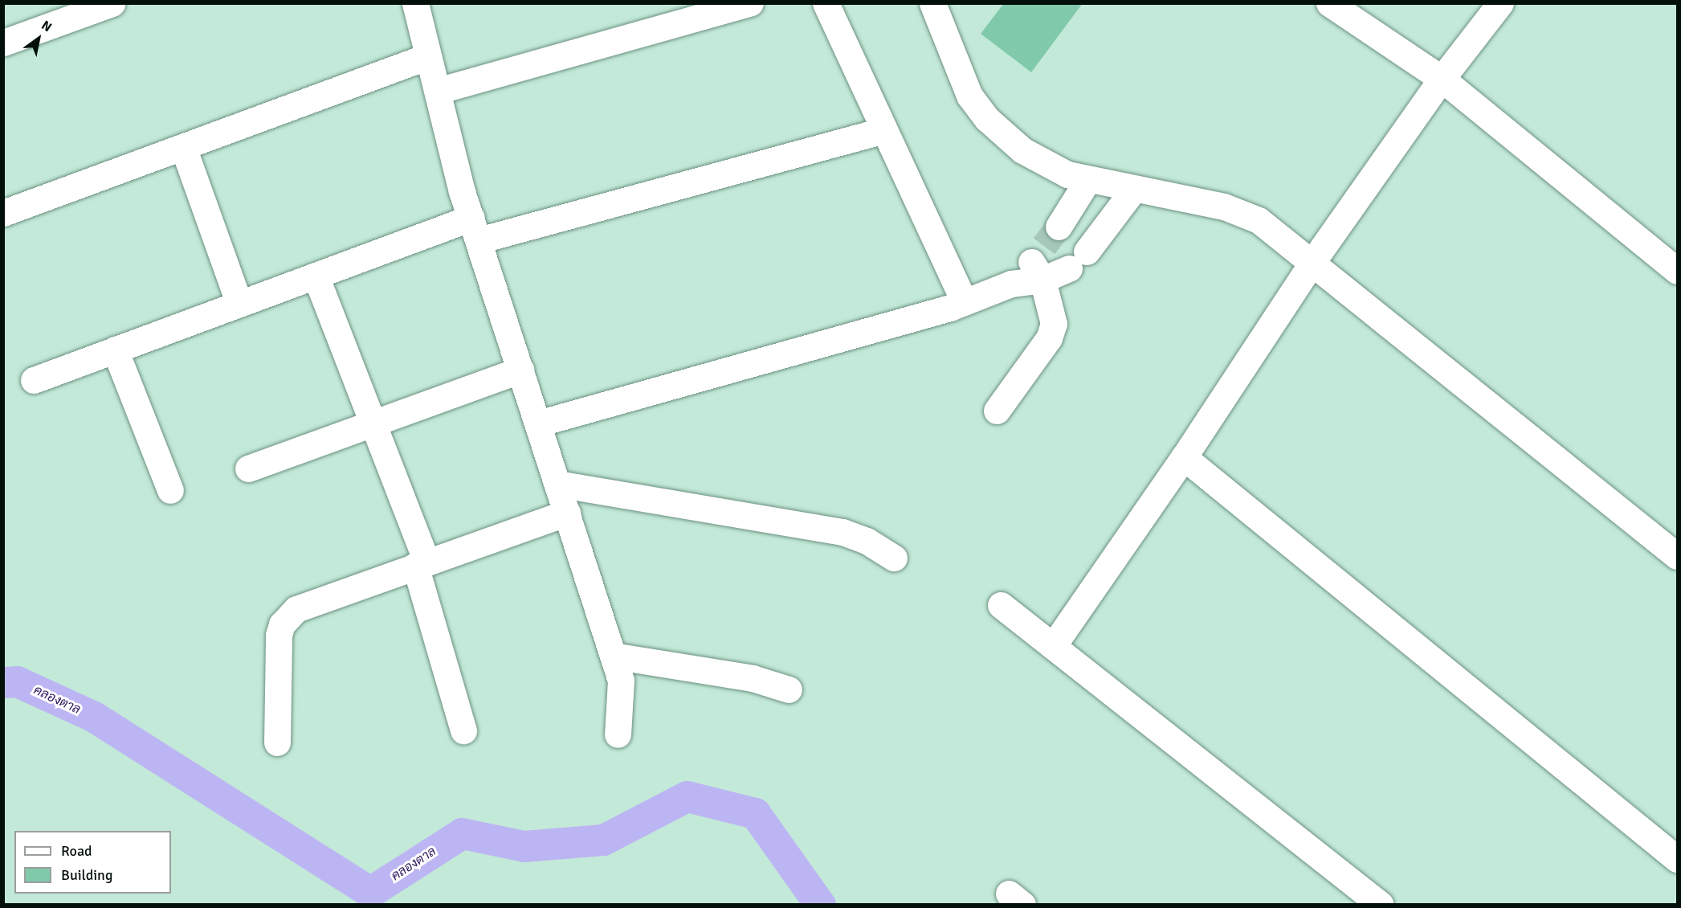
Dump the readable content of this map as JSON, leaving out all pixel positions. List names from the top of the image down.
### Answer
{
  "water": ["คลองตาล"],
  "legend": ["Road", "Building"],
  "north": "top right"
}
